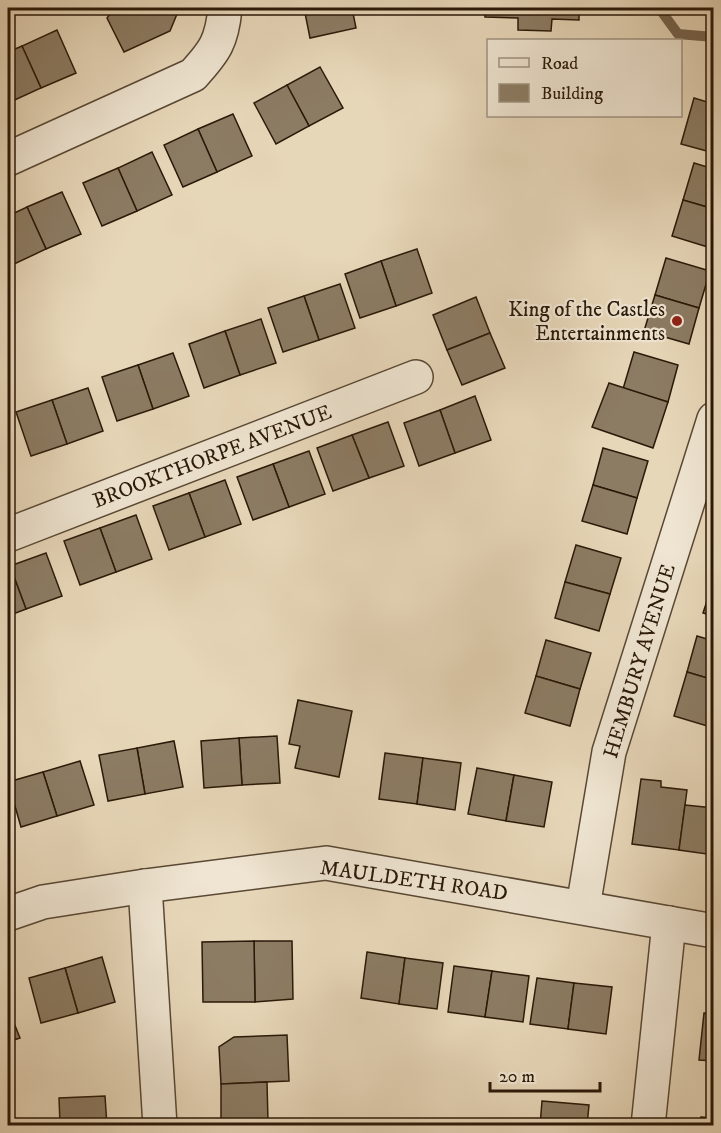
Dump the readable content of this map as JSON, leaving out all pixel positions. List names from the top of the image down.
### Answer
{
  "streets": {
    "street": ["BROOKTHORPE AVENUE", "HEMBURY AVENUE", "MAULDETH ROAD"]
  },
  "crossings": [
    ["HEMBURY AVENUE", "MAULDETH ROAD"]
  ],
  "places": ["King of the Castles Entertainments"],
  "legend": ["Road", "Building"],
  "scale_bar": "20 m"
}
